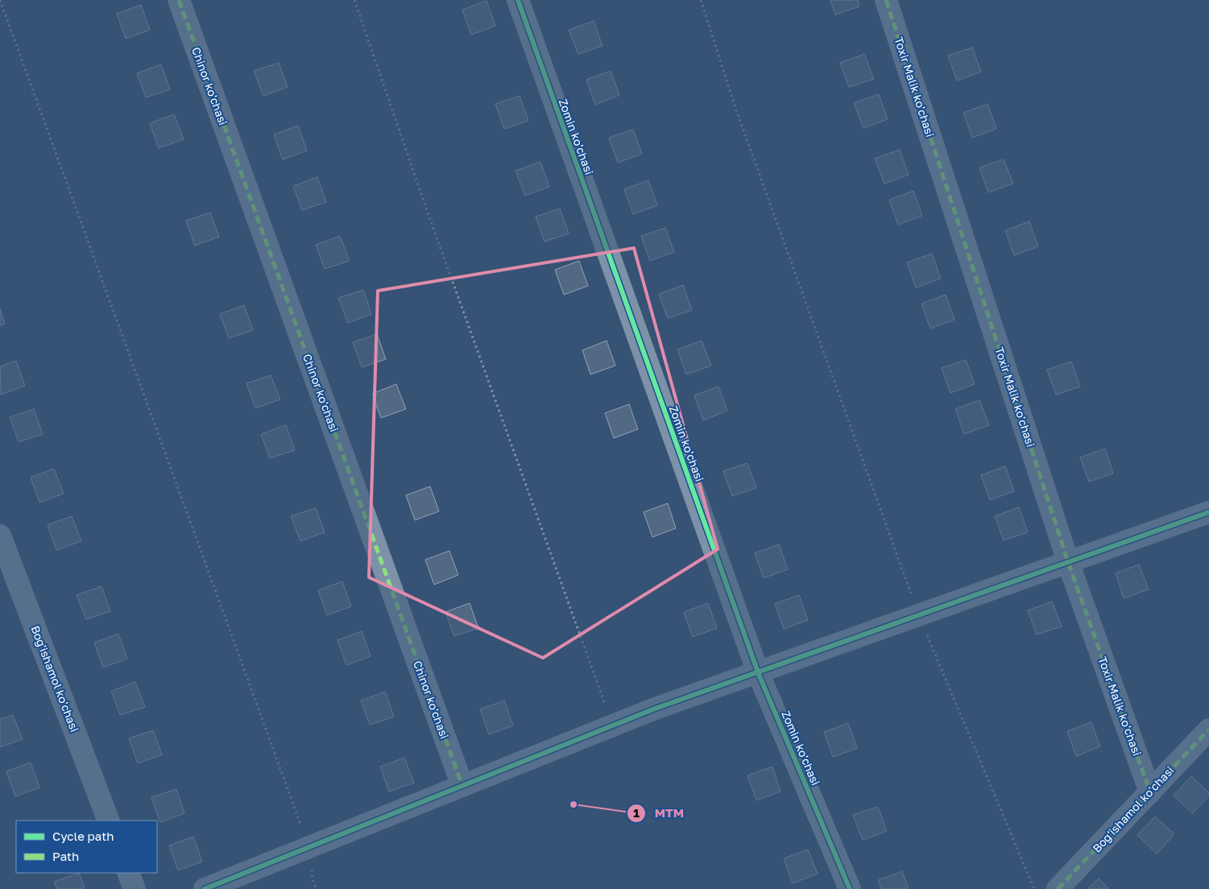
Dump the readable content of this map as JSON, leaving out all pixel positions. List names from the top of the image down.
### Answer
{
  "streets": {
    "street": [
      "Chinor ko'chasi",
      "Toxir Malik ko'chasi",
      "Zomin ko'chasi",
      "Bog'ishamol ko'chasi"
    ]
  },
  "crossings": [
    ["Toxir Malik ko'chasi", "Bog'ishamol ko'chasi"]
  ],
  "places": ["MTM"],
  "legend": ["Cycle path", "Path"]
}
